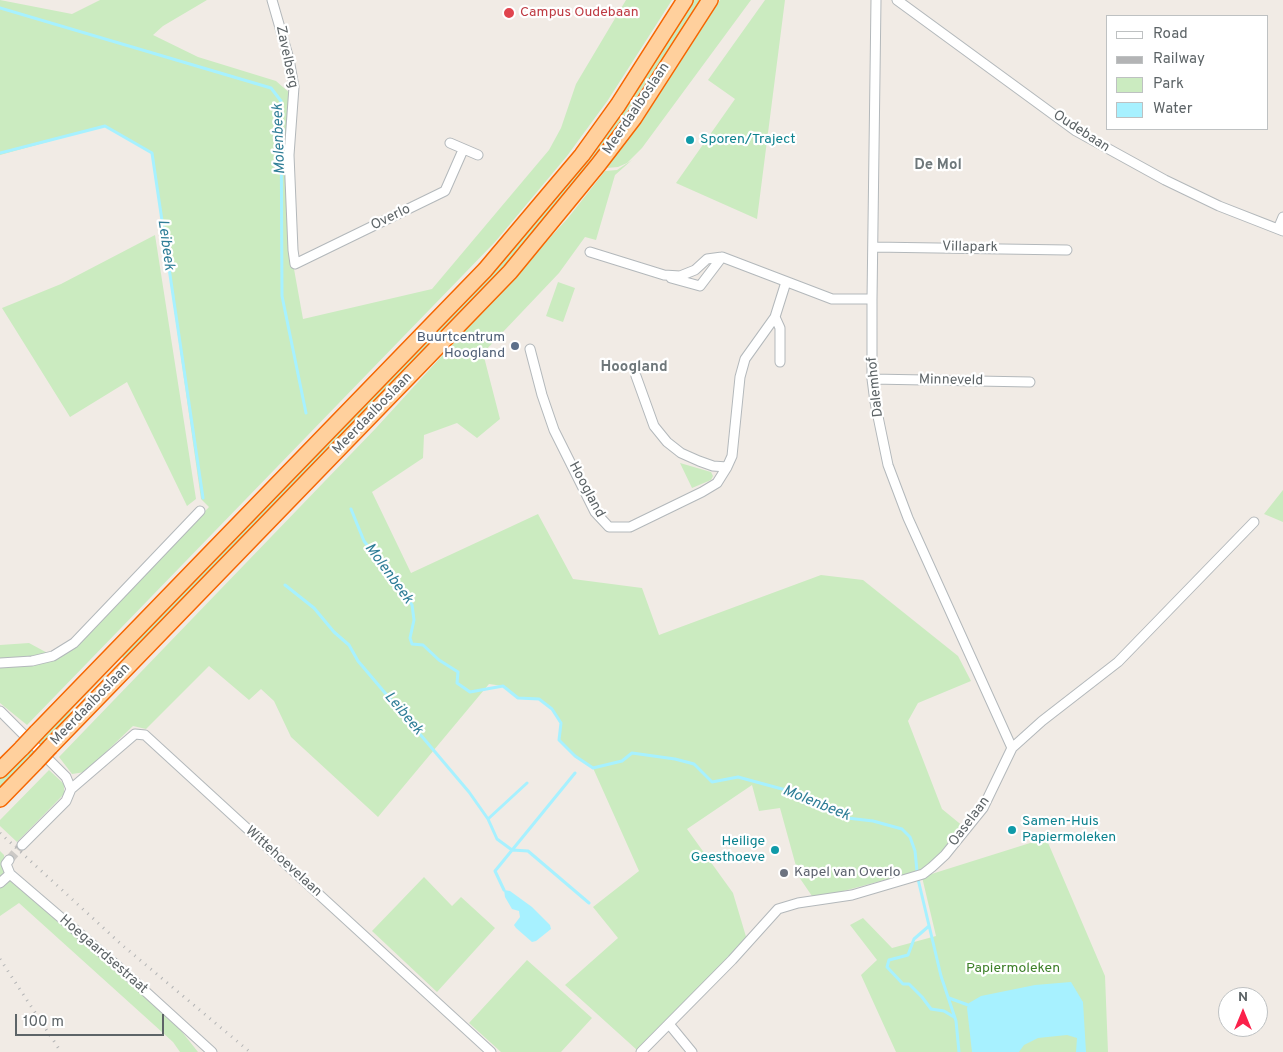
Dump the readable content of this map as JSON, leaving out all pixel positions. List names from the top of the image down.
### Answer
{
  "streets": {
    "highway": ["Meerdaalboslaan"],
    "street": [
      "Zavelberg",
      "Oudebaan",
      "Overlo",
      "Villapark",
      "Minneveld",
      "Dalemhof",
      "Hoogland",
      "Oaselaan",
      "Wittehoevelaan",
      "Hoegaardsestraat"
    ]
  },
  "crossings": [
    ["Zavelberg", "Overlo"],
    ["Villapark", "Dalemhof"],
    ["Minneveld", "Dalemhof"],
    ["Dalemhof", "Oaselaan"]
  ],
  "districts": ["De Mol", "Hoogland"],
  "water": ["Molenbeek", "Leibeek"],
  "parks": ["Papiermoleken"],
  "places": [
    "Campus Oudebaan",
    "Sporen/Traject",
    "Buurtcentrum Hoogland",
    "Samen-Huis Papiermoleken",
    "Heilige Geesthoeve",
    "Kapel van Overlo"
  ],
  "legend": [
    "Road",
    "Railway",
    "Park",
    "Water"
  ],
  "scale_bar": "100 m",
  "north": "top"
}
